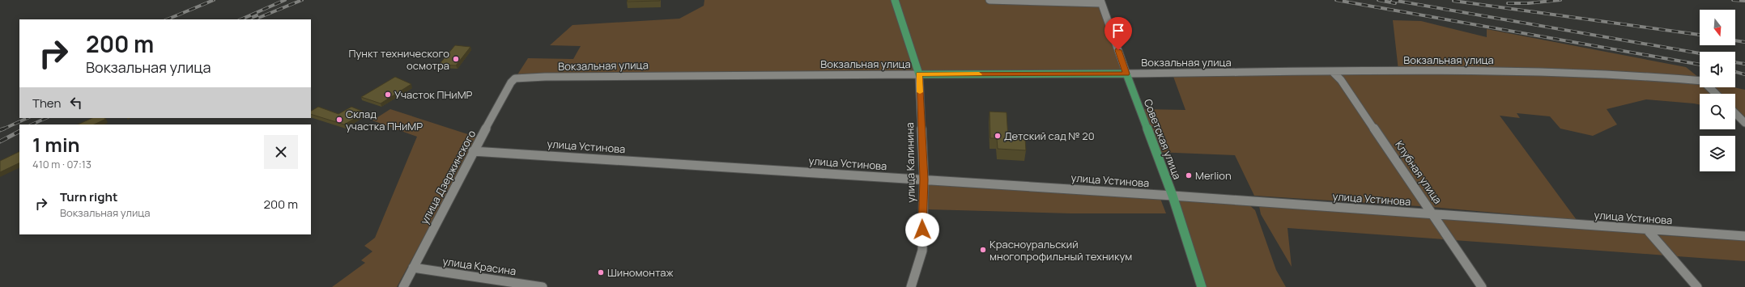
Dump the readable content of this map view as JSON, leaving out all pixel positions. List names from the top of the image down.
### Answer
{
  "streets": {
    "main road": ["Вокзальная улица", "Советская улица"],
    "street": [
      "улица Устинова",
      "улица Калинина",
      "Клубная улица",
      "улица Дзержинского",
      "улица Красина"
    ]
  },
  "crossings": [
    ["Вокзальная улица", "Советская улица"],
    ["Вокзальная улица", "улица Калинина"],
    ["Вокзальная улица", "Клубная улица"],
    ["Вокзальная улица", "улица Дзержинского"],
    ["Советская улица", "улица Устинова"],
    ["улица Устинова", "улица Калинина"],
    ["улица Устинова", "Клубная улица"],
    ["улица Устинова", "улица Дзержинского"],
    ["улица Дзержинского", "улица Красина"]
  ],
  "places": [
    "Пункт технического осмотра",
    "Участок ПНиМР",
    "Склад участка ПНиМР",
    "Детский сад № 20",
    "Merlion",
    "Красноуральский многопрофильный техникум",
    "Шиномонтаж"
  ],
  "north": "bottom",
  "page": {
    "turn": ["200 m", "Вокзальная улица"],
    "then": "Then",
    "heading": ["1 min", "410 m · 07:13"],
    "list": [
      {
        "name": "Turn right",
        "note": "Вокзальная улица",
        "value": "200 m"
      }
    ]
  }
}
